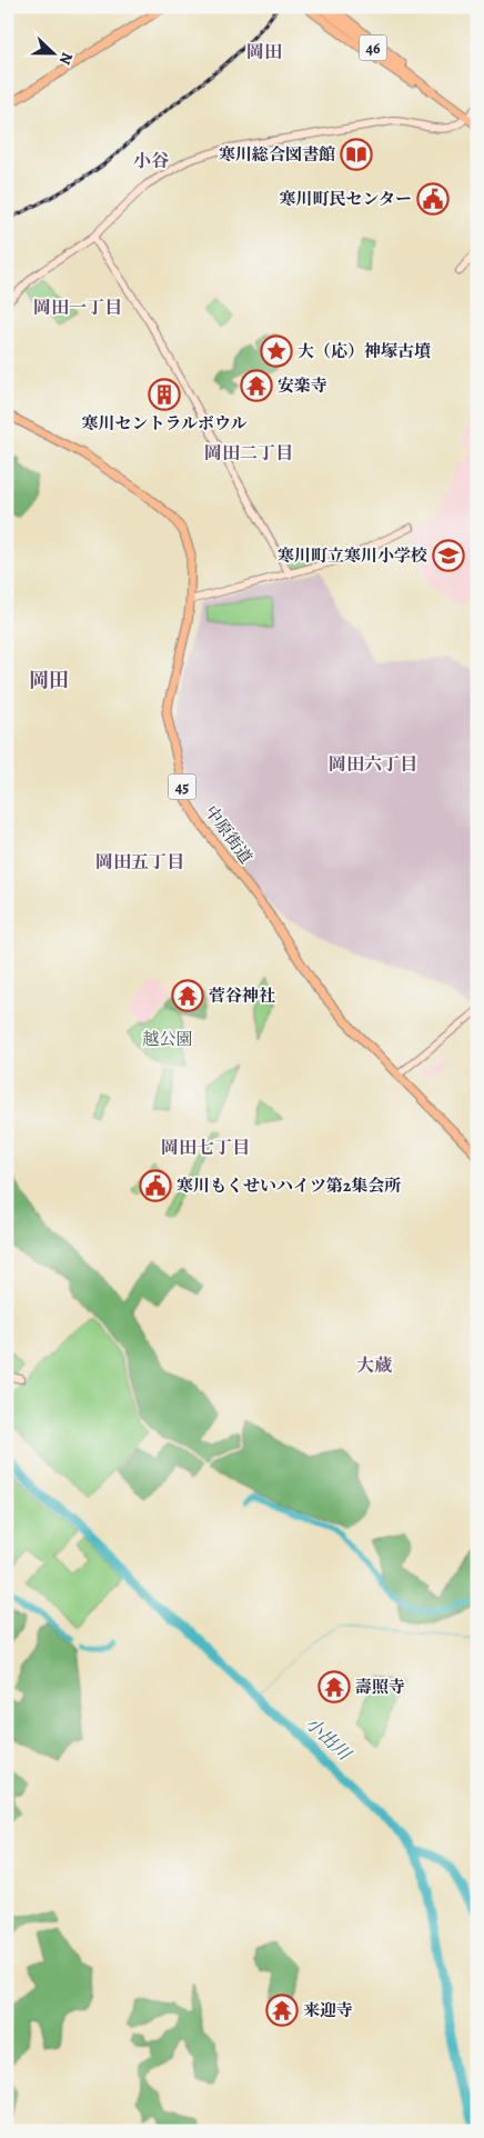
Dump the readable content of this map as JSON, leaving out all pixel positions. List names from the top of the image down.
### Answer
{
  "streets": {
    "main road": ["46", "45", "中原街道"]
  },
  "districts": [
    "岡田",
    "小谷",
    "岡田一丁目",
    "岡田二丁目",
    "岡田",
    "岡田六丁目",
    "岡田五丁目",
    "岡田七丁目",
    "大蔵"
  ],
  "water": ["小出川"],
  "parks": ["越公園"],
  "places": {
    "library": ["寒川総合図書館"],
    "public building": ["寒川町民センター", "寒川もくせいハイツ第2集会所"],
    "place": ["大（応）神塚古墳"],
    "temple": [
      "安楽寺",
      "菅谷神社",
      "壽照寺",
      "来迎寺"
    ],
    "building": ["寒川セントラルボウル"],
    "school or university": ["寒川町立寒川小学校"]
  },
  "north": "right"
}
